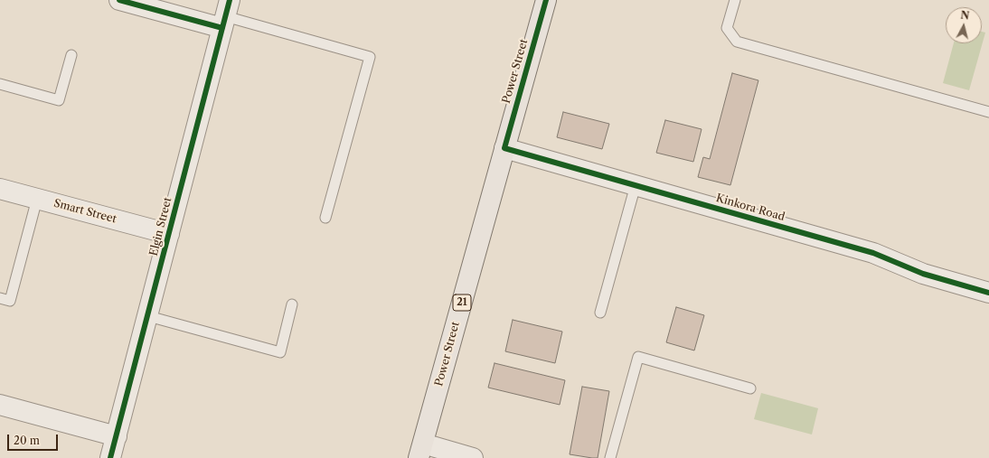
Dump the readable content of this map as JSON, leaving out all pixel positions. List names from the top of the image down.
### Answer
{
  "streets": {
    "main road": ["Power Street", "21"],
    "street": ["Kinkora Road", "Smart Street", "Elgin Street"]
  },
  "crossings": [
    ["Power Street", "Kinkora Road"],
    ["Smart Street", "Elgin Street"]
  ],
  "scale_bar": "20 m",
  "north": "top"
}
